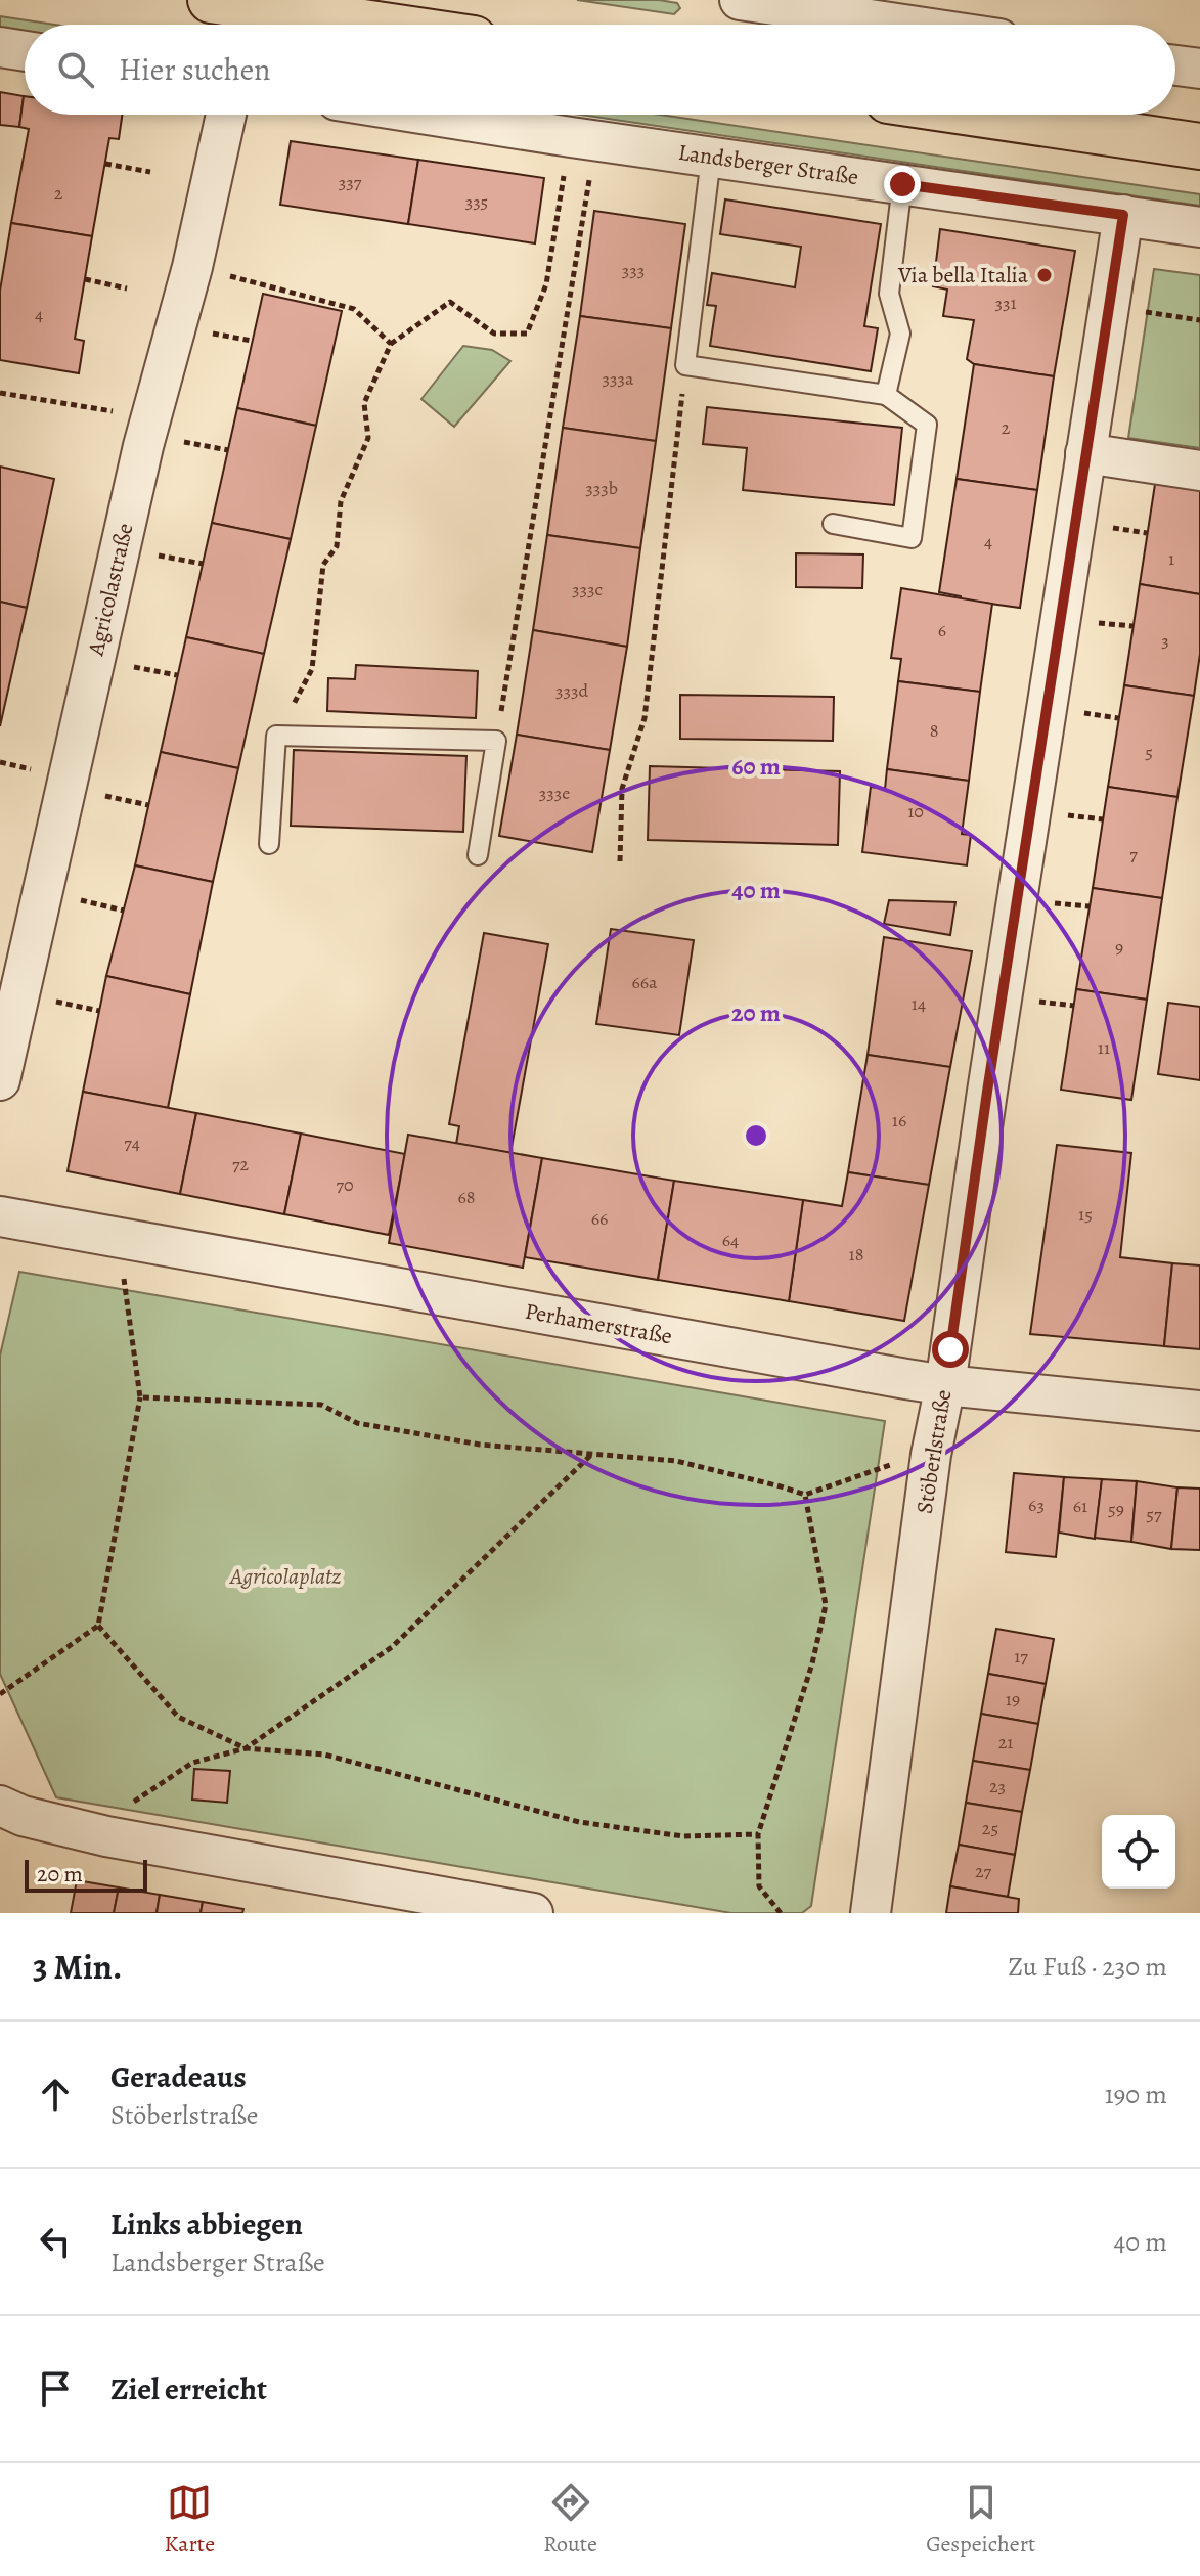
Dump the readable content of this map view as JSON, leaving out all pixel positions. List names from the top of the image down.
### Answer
{
  "streets": {
    "street": [
      "Landsberger Straße",
      "Agricolastraße",
      "Perhamerstraße",
      "Stöberlstraße"
    ]
  },
  "crossings": [
    ["Landsberger Straße", "Stöberlstraße"],
    ["Perhamerstraße", "Stöberlstraße"]
  ],
  "parks": ["Agricolaplatz"],
  "places": ["Via bella Italia"],
  "house_numbers": [
    "337",
    "2",
    "335",
    "333",
    "331",
    "4",
    "333a",
    "2",
    "333b",
    "4",
    "1",
    "333c",
    "6",
    "3",
    "333d",
    "8",
    "5",
    "333e",
    "10",
    "7",
    "9",
    "66a",
    "14",
    "11",
    "16",
    "74",
    "72",
    "70",
    "68",
    "15",
    "66",
    "64",
    "18",
    "63",
    "61",
    "59",
    "57",
    "17",
    "19",
    "21",
    "23",
    "25",
    "27"
  ],
  "scale_bar": "20 m",
  "page": {
    "search": "Hier suchen",
    "scale": "20 m",
    "heading": ["3 Min.", "Zu Fuß · 230 m"],
    "list": [
      ["Geradeaus", "Stöberlstraße", "190 m"],
      ["Links abbiegen", "Landsberger Straße", "40 m"],
      "Ziel erreicht"
    ],
    "nav": ["Karte", "Route", "Gespeichert"]
  },
  "rings": ["60 m", "40 m", "20 m"]
}
